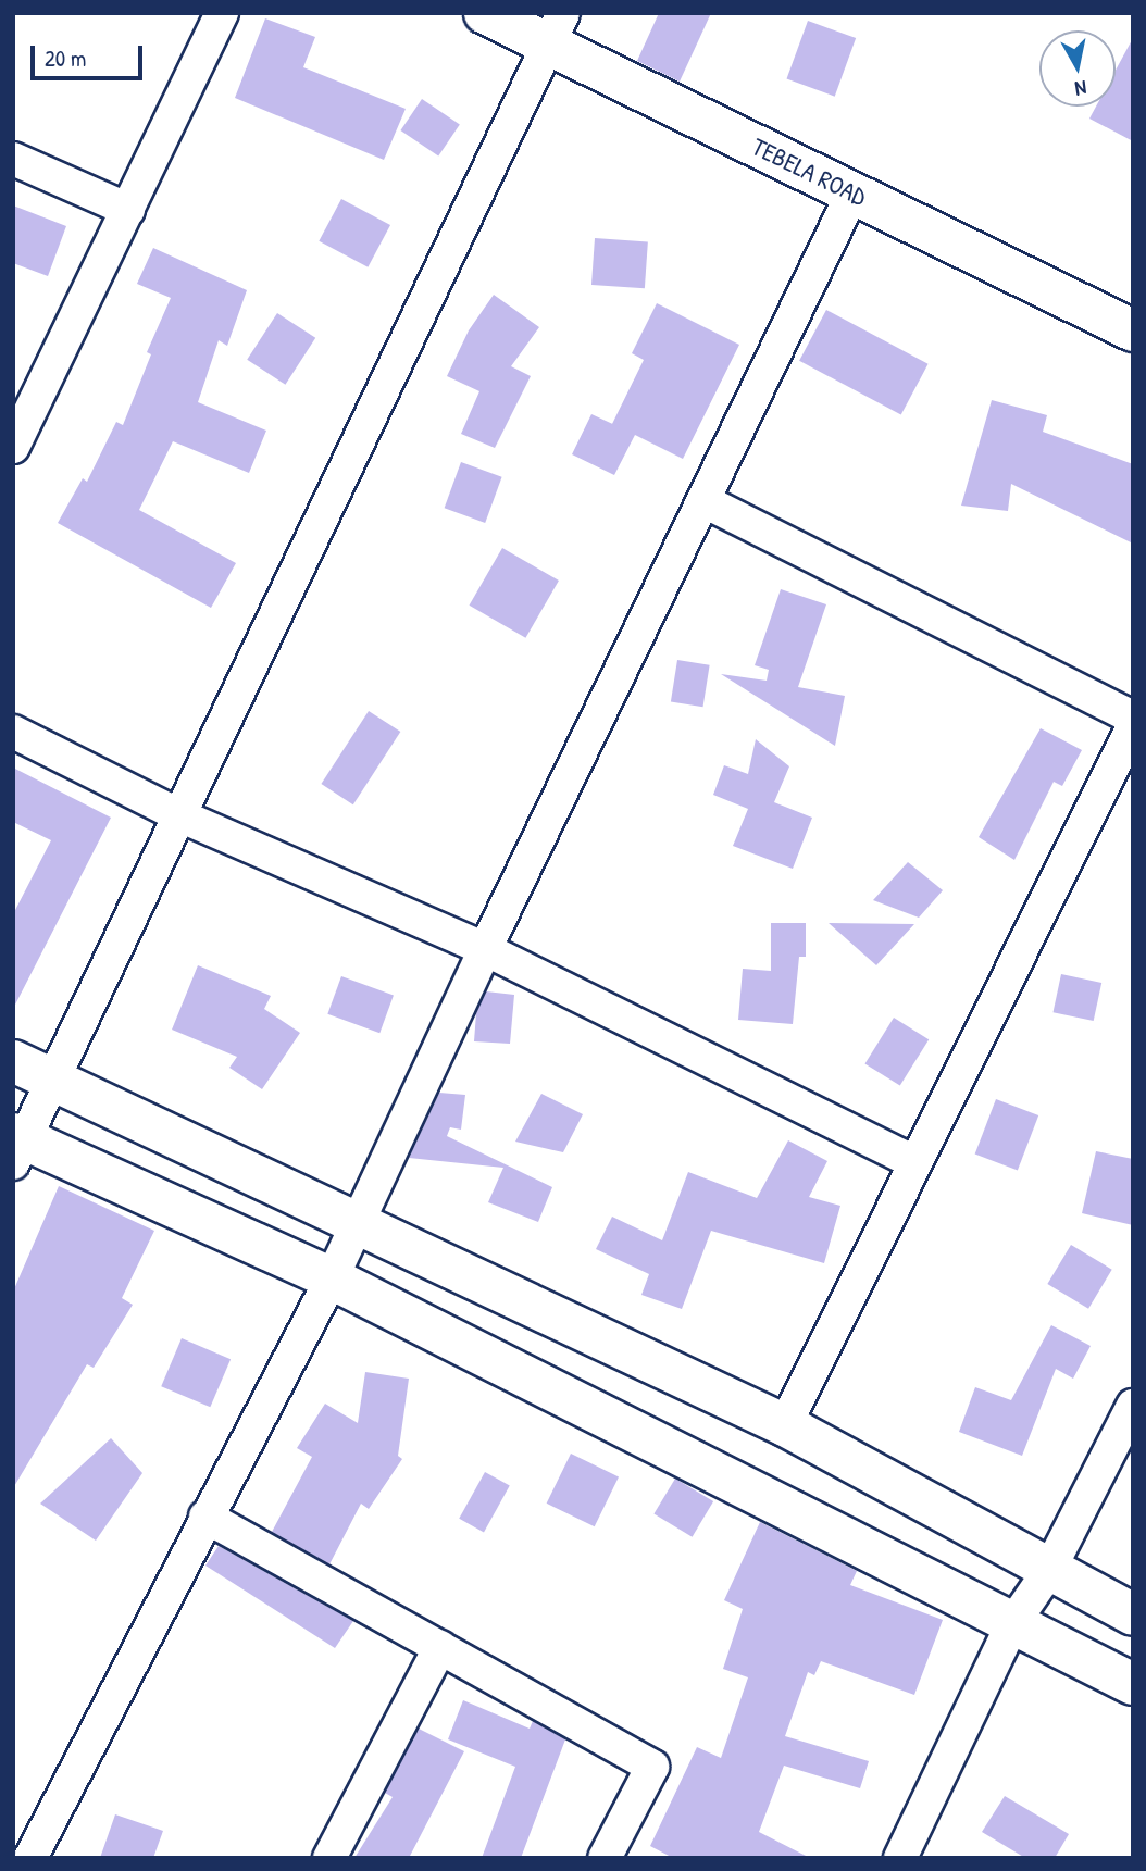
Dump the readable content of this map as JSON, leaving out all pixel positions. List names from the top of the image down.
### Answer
{
  "streets": {
    "main road": ["TEBELA ROAD"]
  },
  "scale_bar": "20 m",
  "north": "bottom"
}
